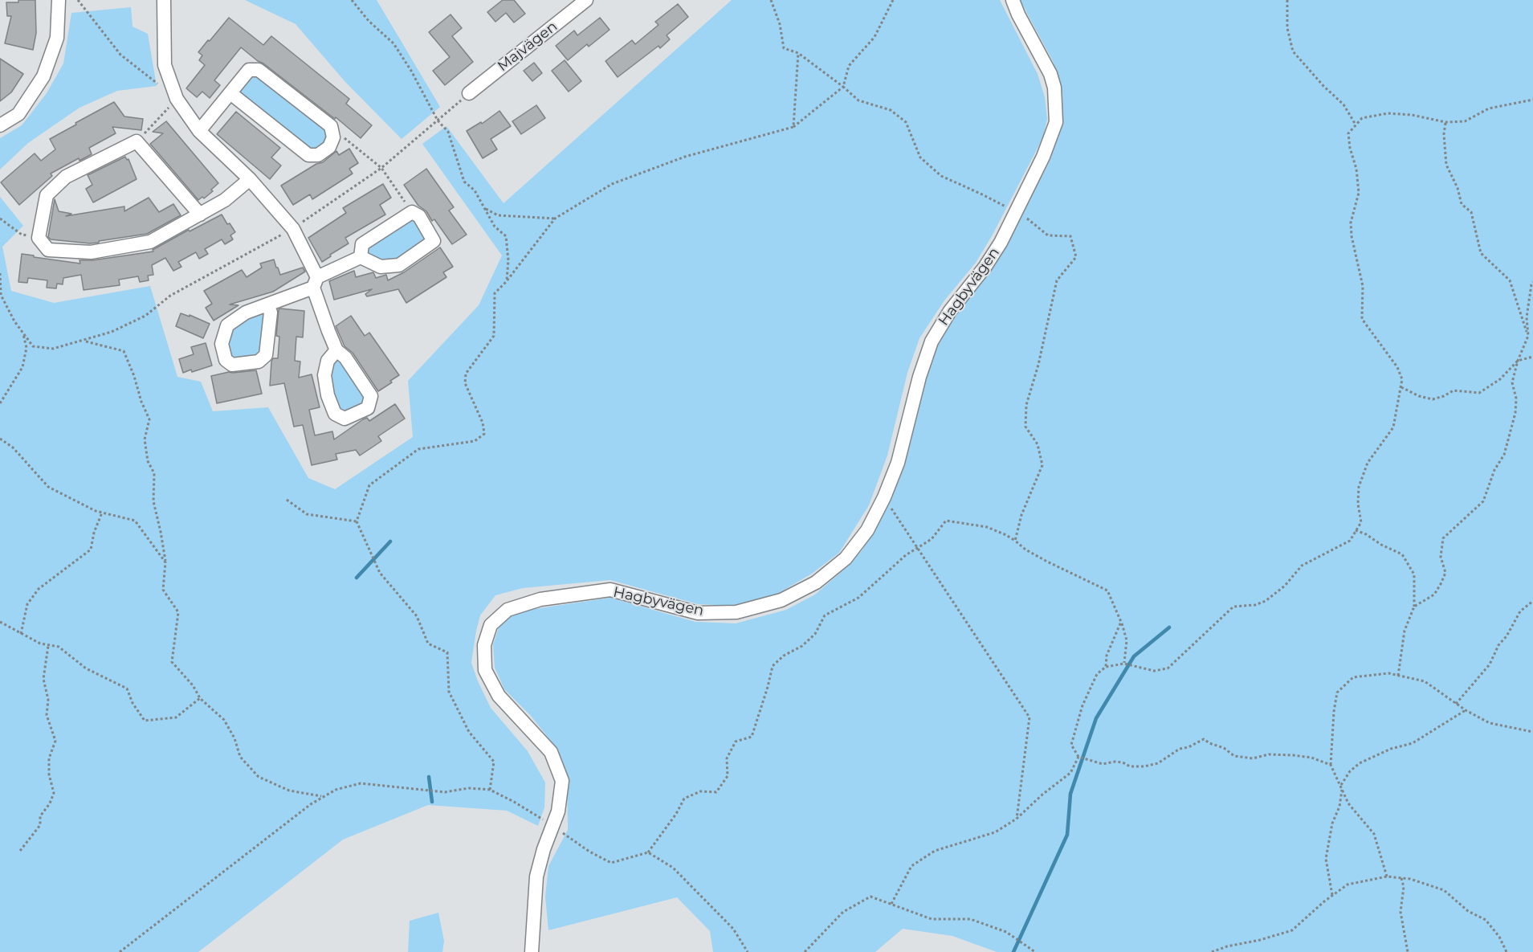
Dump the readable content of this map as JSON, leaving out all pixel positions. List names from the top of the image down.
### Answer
{
  "streets": {
    "street": ["Majvägen", "Hagbyvägen"]
  }
}
